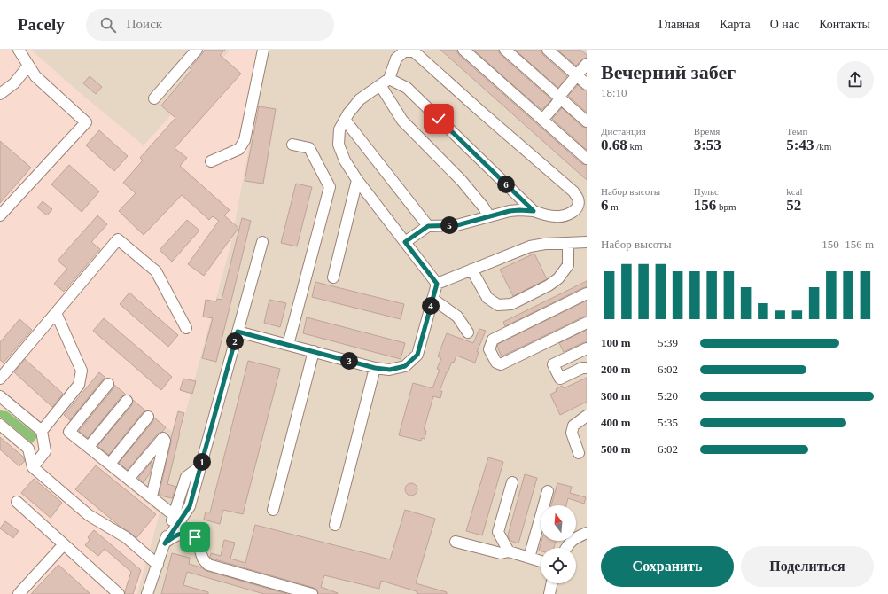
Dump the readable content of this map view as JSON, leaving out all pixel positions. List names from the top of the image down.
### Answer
{
  "north": "top",
  "page": {
    "header": "Pacely",
    "search": "Поиск",
    "nav": [
      "Главная",
      "Карта",
      "О нас",
      "Контакты"
    ],
    "heading": ["Вечерний забег", "18:10"],
    "stats": [
      ["Дистанция", "0.68 km"],
      ["Время", "3:53"],
      ["Темп", "5:43 /km"],
      ["Набор высоты", "6 m"],
      ["Пульс", "156 bpm"],
      ["kcal", "52"]
    ],
    "pins": [
      "6",
      "5",
      "4",
      "2",
      "3",
      "1"
    ],
    "chart": ["Набор высоты", "150–156 m"],
    "list": [
      {
        "name": "100 m",
        "note": "5:39"
      },
      {
        "name": "200 m",
        "note": "6:02"
      },
      {
        "name": "300 m",
        "note": "5:20"
      },
      {
        "name": "400 m",
        "note": "5:35"
      },
      {
        "name": "500 m",
        "note": "6:02"
      }
    ],
    "buttons": ["Сохранить", "Поделиться"]
  }
}
